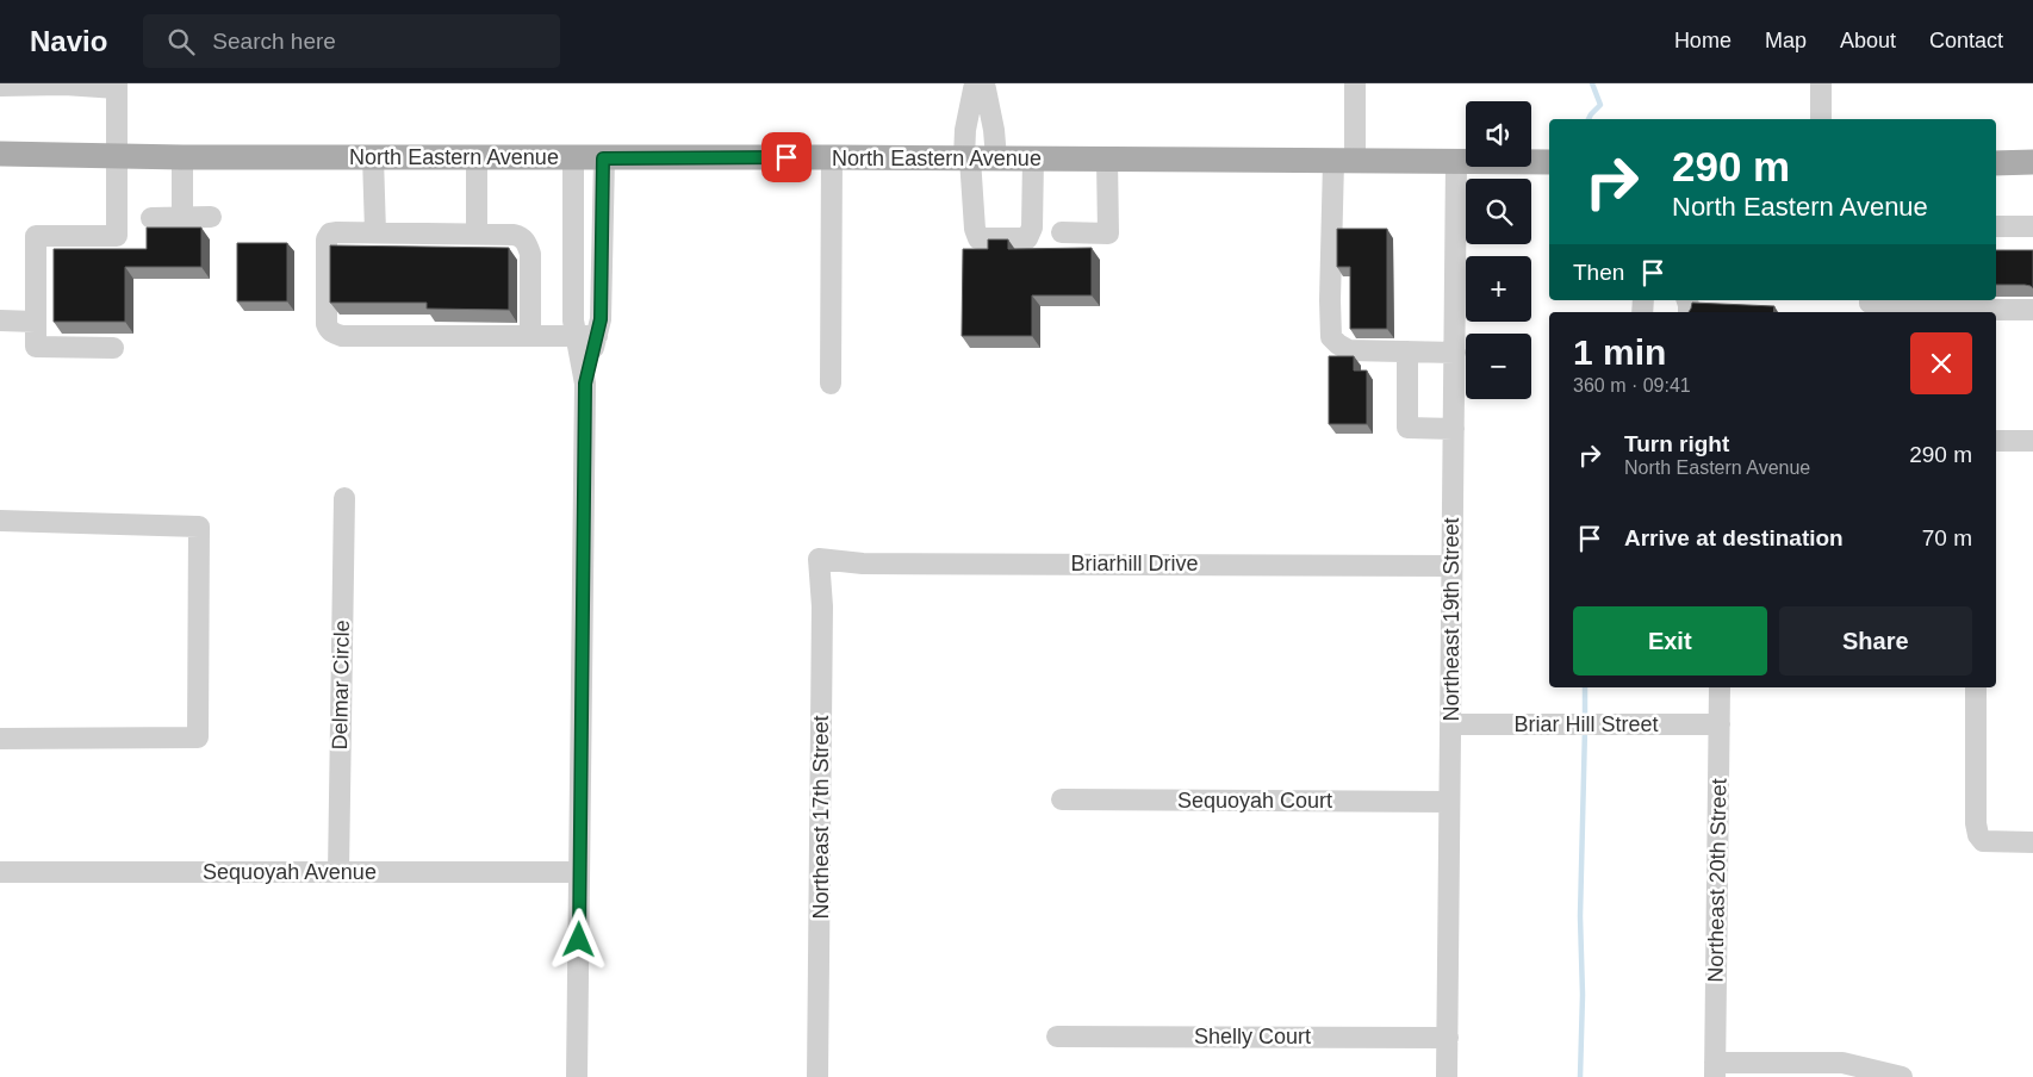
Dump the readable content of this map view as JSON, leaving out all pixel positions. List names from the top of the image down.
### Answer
{
  "streets": {
    "main road": ["North Eastern Avenue"],
    "street": [
      "Briarhill Drive",
      "Northeast 19th Street",
      "Delmar Circle",
      "Briar Hill Street",
      "Sequoyah Court",
      "Northeast 17th Street",
      "Sequoyah Avenue",
      "Northeast 20th Street",
      "Shelly Court"
    ]
  },
  "crossings": [
    ["North Eastern Avenue", "Northeast 19th Street"],
    ["Briarhill Drive", "Northeast 19th Street"],
    ["Briarhill Drive", "Northeast 17th Street"],
    ["Northeast 19th Street", "Briar Hill Street"],
    ["Northeast 19th Street", "Sequoyah Court"],
    ["Northeast 19th Street", "Shelly Court"],
    ["Delmar Circle", "Sequoyah Avenue"],
    ["Briar Hill Street", "Northeast 20th Street"]
  ],
  "page": {
    "header": "Navio",
    "search": "Search here",
    "nav": [
      "Home",
      "Map",
      "About",
      "Contact"
    ],
    "map_buttons": ["+", "−"],
    "turn": ["290 m", "North Eastern Avenue"],
    "then": "Then",
    "heading": ["1 min", "360 m · 09:41"],
    "list": [
      {
        "name": "Turn right",
        "note": "North Eastern Avenue",
        "value": "290 m"
      },
      {
        "name": "Arrive at destination",
        "value": "70 m"
      }
    ],
    "buttons": ["Exit", "Share"]
  }
}
